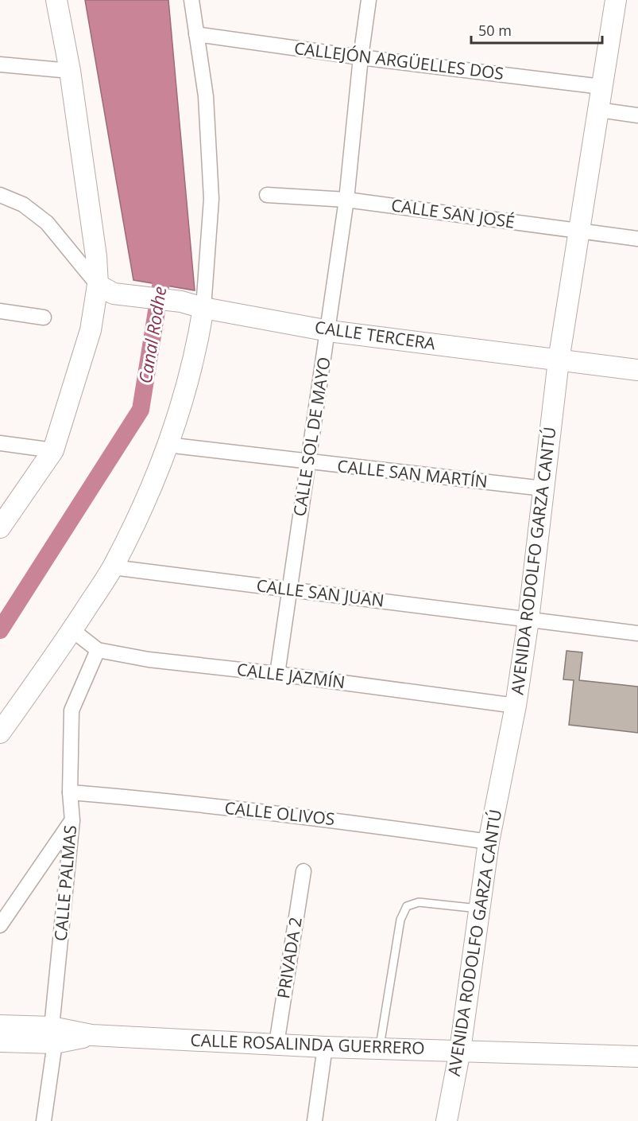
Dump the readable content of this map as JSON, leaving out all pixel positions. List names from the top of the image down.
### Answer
{
  "streets": {
    "main road": ["CALLE TERCERA", "AVENIDA RODOLFO GARZA CANTÚ", "CALLE ROSALINDA GUERRERO"],
    "street": [
      "CALLEJÓN ARGÜELLES DOS",
      "CALLE SAN JOSÉ",
      "CALLE SOL DE MAYO",
      "CALLE SAN MARTÍN",
      "CALLE SAN JUAN",
      "CALLE JAZMÍN",
      "CALLE OLIVOS",
      "CALLE PALMAS",
      "PRIVADA 2"
    ]
  },
  "crossings": [
    ["CALLEJÓN ARGÜELLES DOS", "CALLE SOL DE MAYO"],
    ["CALLEJÓN ARGÜELLES DOS", "AVENIDA RODOLFO GARZA CANTÚ"],
    ["CALLE SAN JOSÉ", "CALLE SOL DE MAYO"],
    ["CALLE SAN JOSÉ", "AVENIDA RODOLFO GARZA CANTÚ"],
    ["CALLE TERCERA", "CALLE SOL DE MAYO"],
    ["CALLE TERCERA", "AVENIDA RODOLFO GARZA CANTÚ"],
    ["CALLE SOL DE MAYO", "CALLE SAN MARTÍN"],
    ["CALLE SOL DE MAYO", "CALLE SAN JUAN"],
    ["CALLE SOL DE MAYO", "CALLE JAZMÍN"],
    ["CALLE SAN MARTÍN", "AVENIDA RODOLFO GARZA CANTÚ"],
    ["AVENIDA RODOLFO GARZA CANTÚ", "CALLE SAN JUAN"],
    ["AVENIDA RODOLFO GARZA CANTÚ", "CALLE JAZMÍN"],
    ["AVENIDA RODOLFO GARZA CANTÚ", "CALLE OLIVOS"],
    ["AVENIDA RODOLFO GARZA CANTÚ", "CALLE ROSALINDA GUERRERO"],
    ["CALLE JAZMÍN", "CALLE PALMAS"],
    ["CALLE OLIVOS", "CALLE PALMAS"],
    ["CALLE PALMAS", "CALLE ROSALINDA GUERRERO"],
    ["PRIVADA 2", "CALLE ROSALINDA GUERRERO"]
  ],
  "water": ["Canal Rodhe"],
  "scale_bar": "50 m"
}
